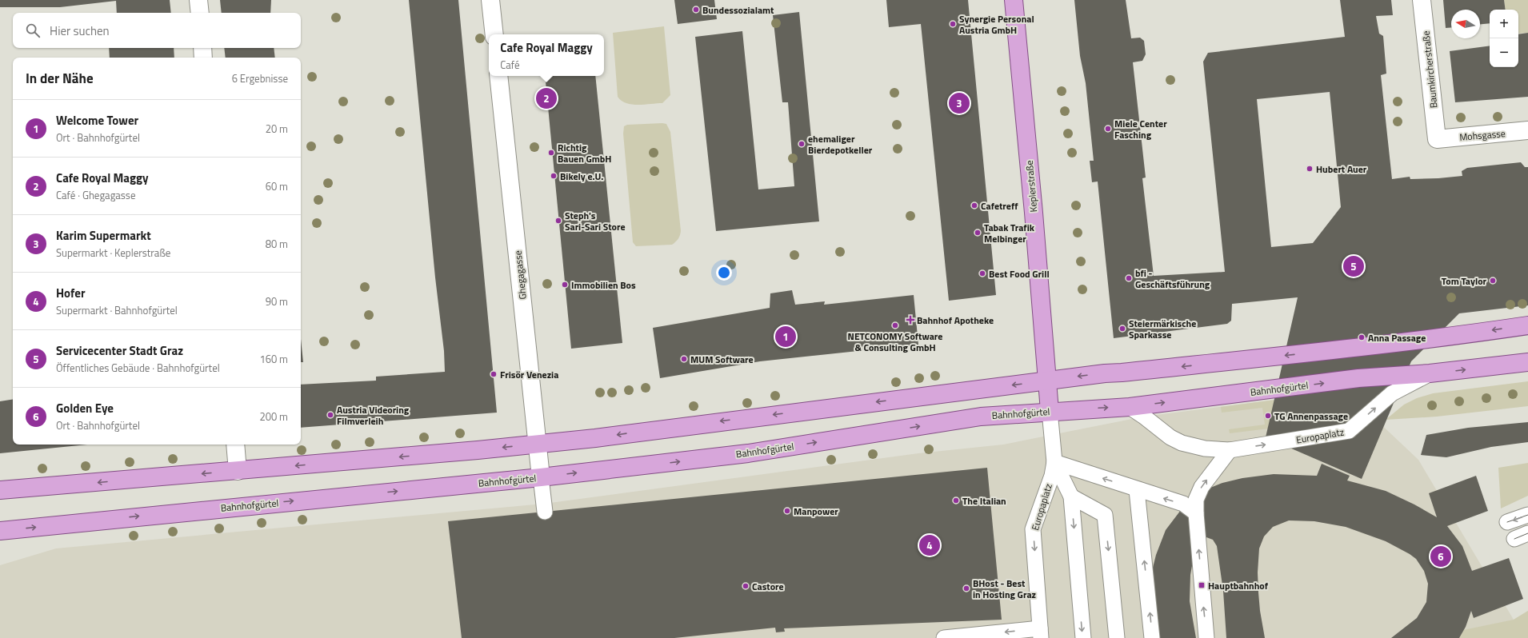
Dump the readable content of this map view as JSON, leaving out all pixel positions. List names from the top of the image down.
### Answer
{
  "streets": {
    "main road": ["Keplerstraße", "Bahnhofgürtel"],
    "street": ["Baumkircherstraße", "Mohsgasse", "Ghegagasse"],
    "lane": ["Europaplatz"]
  },
  "crossings": [
    ["Baumkircherstraße", "Mohsgasse"],
    ["Keplerstraße", "Bahnhofgürtel"],
    ["Keplerstraße", "Europaplatz"],
    ["Ghegagasse", "Bahnhofgürtel"],
    ["Bahnhofgürtel", "Europaplatz"]
  ],
  "places": {
    "other": [
      "Bundessozialamt",
      "Synergie Personal Austria GmbH",
      "Miele Center Fasching",
      "ehemaliger Bierdepotkeller",
      "Richtig Bauen GmbH",
      "Hubert Auer",
      "Bikely e.U.",
      "Cafetreff",
      "Steph's Sari-Sari Store",
      "Tabak Trafik Melbinger",
      "Best Food Grill",
      "bfi - Geschäftsführung",
      "Tom Taylor",
      "Immobilien Bos",
      "NETCONOMY Software & Consulting GmbH",
      "Steiermärkische Sparkasse",
      "Anna Passage",
      "MUM Software",
      "Frisör Venezia",
      "Austria Videoring Filmverleih",
      "TG Annenpassage",
      "The Italian",
      "Manpower",
      "Castore",
      "BHost - Best in Hosting Graz"
    ],
    "health": ["Bahnhof Apotheke"],
    "transit": ["Hauptbahnhof"]
  },
  "north": "left",
  "page": {
    "map_buttons": ["+", "−"],
    "search": "Hier suchen",
    "popup": ["Cafe Royal Maggy", "Café"],
    "heading": ["In der Nähe", "6 Ergebnisse"],
    "pins": [
      "2",
      "3",
      "5",
      "1",
      "4",
      "6"
    ],
    "list": [
      {
        "mark": "1",
        "name": "Welcome Tower",
        "note": "Ort · Bahnhofgürtel",
        "value": "20 m"
      },
      {
        "mark": "2",
        "name": "Cafe Royal Maggy",
        "note": "Café · Ghegagasse",
        "value": "60 m"
      },
      {
        "mark": "3",
        "name": "Karim Supermarkt",
        "note": "Supermarkt · Keplerstraße",
        "value": "80 m"
      },
      {
        "mark": "4",
        "name": "Hofer",
        "note": "Supermarkt · Bahnhofgürtel",
        "value": "90 m"
      },
      {
        "mark": "5",
        "name": "Servicecenter Stadt Graz",
        "note": "Öffentliches Gebäude · Bahnhofgürtel",
        "value": "160 m"
      },
      {
        "mark": "6",
        "name": "Golden Eye",
        "note": "Ort · Bahnhofgürtel",
        "value": "200 m"
      }
    ]
  }
}
